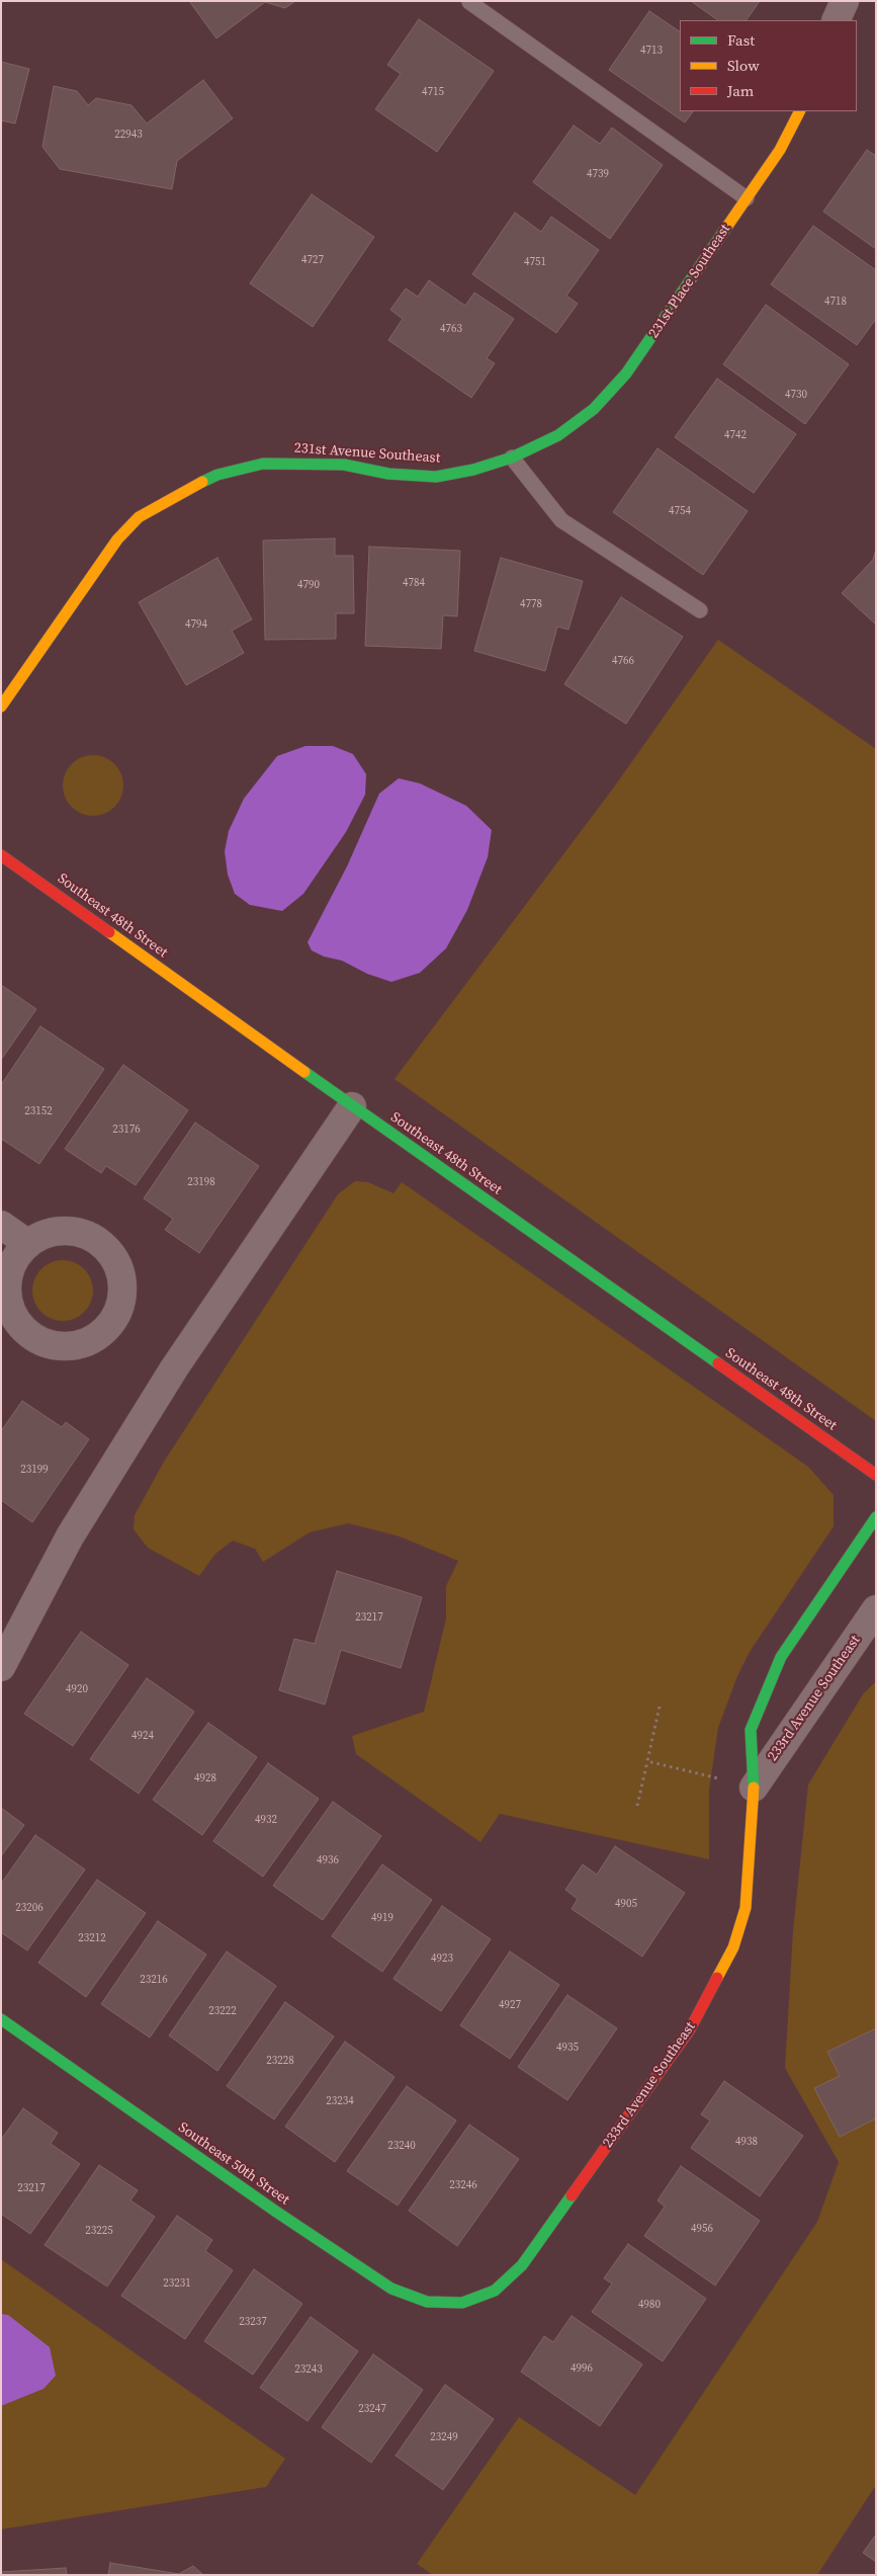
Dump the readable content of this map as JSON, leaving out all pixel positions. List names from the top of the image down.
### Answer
{
  "streets": {
    "street": [
      "231st Place Southeast",
      "231st Avenue Southeast",
      "Southeast 48th Street",
      "233rd Avenue Southeast",
      "Southeast 50th Street"
    ]
  },
  "crossings": [
    ["231st Place Southeast", "231st Avenue Southeast"],
    ["233rd Avenue Southeast", "Southeast 50th Street"]
  ],
  "house_numbers": [
    "4713",
    "4715",
    "22943",
    "4739",
    "4727",
    "4751",
    "4718",
    "4763",
    "4730",
    "4742",
    "4754",
    "4784",
    "4790",
    "4778",
    "4794",
    "4766",
    "23152",
    "23176",
    "23198",
    "23199",
    "23217",
    "4920",
    "4924",
    "4928",
    "4932",
    "4936",
    "4905",
    "23206",
    "4919",
    "23212",
    "4923",
    "23216",
    "4927",
    "23222",
    "4935",
    "23228",
    "23234",
    "4938",
    "23240",
    "23246",
    "23217",
    "4956",
    "23225",
    "23231",
    "4980",
    "23237",
    "4996",
    "23243",
    "23247",
    "23249"
  ],
  "legend": ["Fast", "Slow", "Jam"]
}
